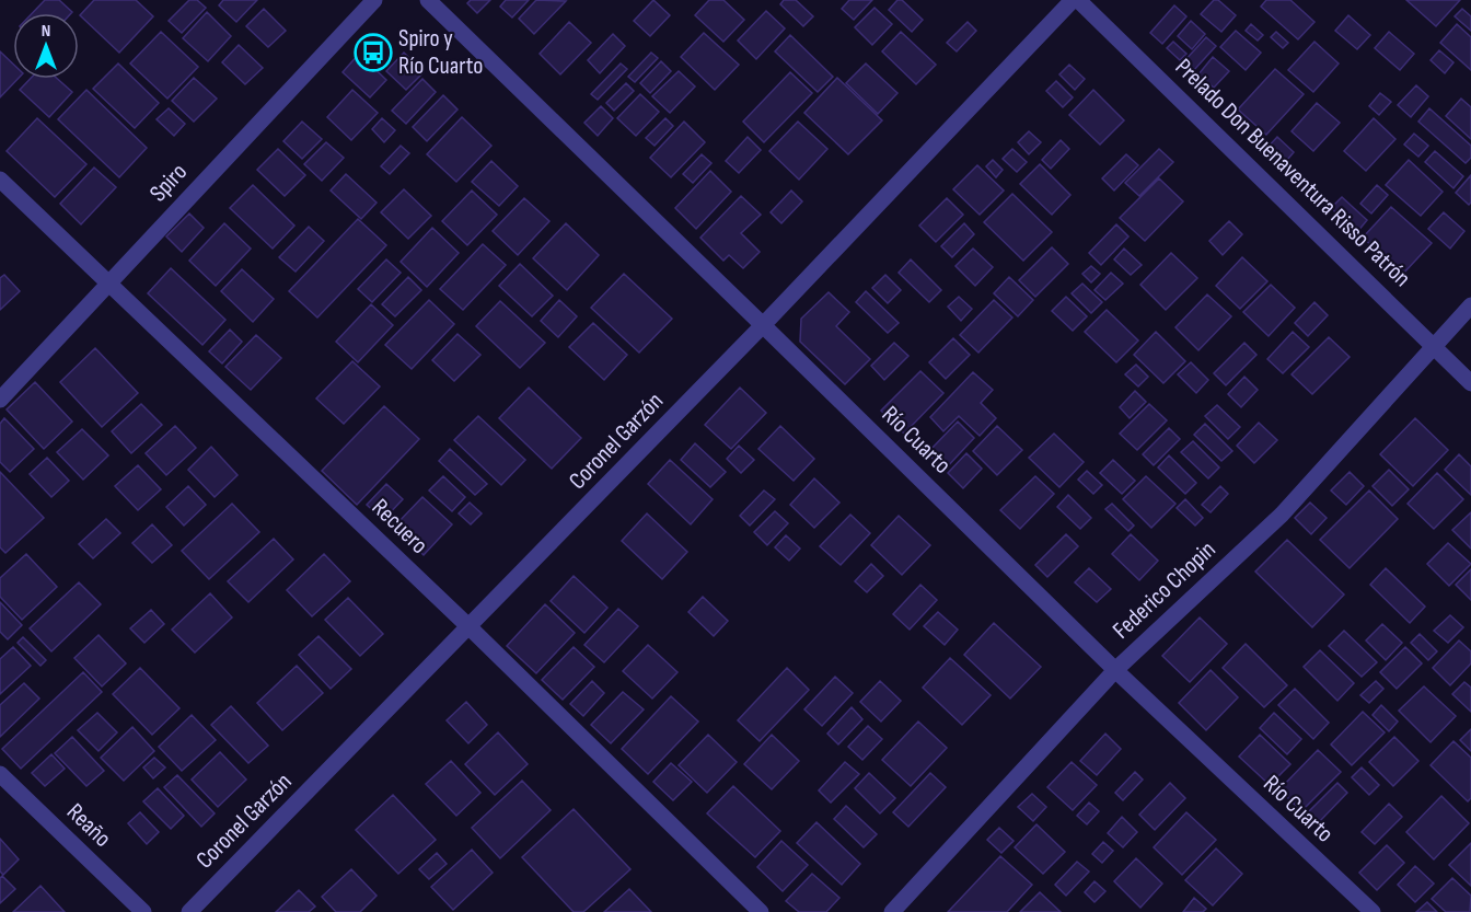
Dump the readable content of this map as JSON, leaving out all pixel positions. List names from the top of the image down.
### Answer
{
  "streets": {
    "street": [
      "Prelado Don Buenaventura Risso Patrón",
      "Spiro",
      "Río Cuarto",
      "Coronel Garzón",
      "Recuero",
      "Federico Chopin",
      "Reaño"
    ]
  },
  "crossings": [
    ["Prelado Don Buenaventura Risso Patrón", "Federico Chopin"],
    ["Spiro", "Recuero"],
    ["Río Cuarto", "Coronel Garzón"],
    ["Río Cuarto", "Federico Chopin"],
    ["Coronel Garzón", "Recuero"]
  ],
  "places": {
    "bus stop": ["Spiro y Río Cuarto"]
  },
  "north": "top"
}
